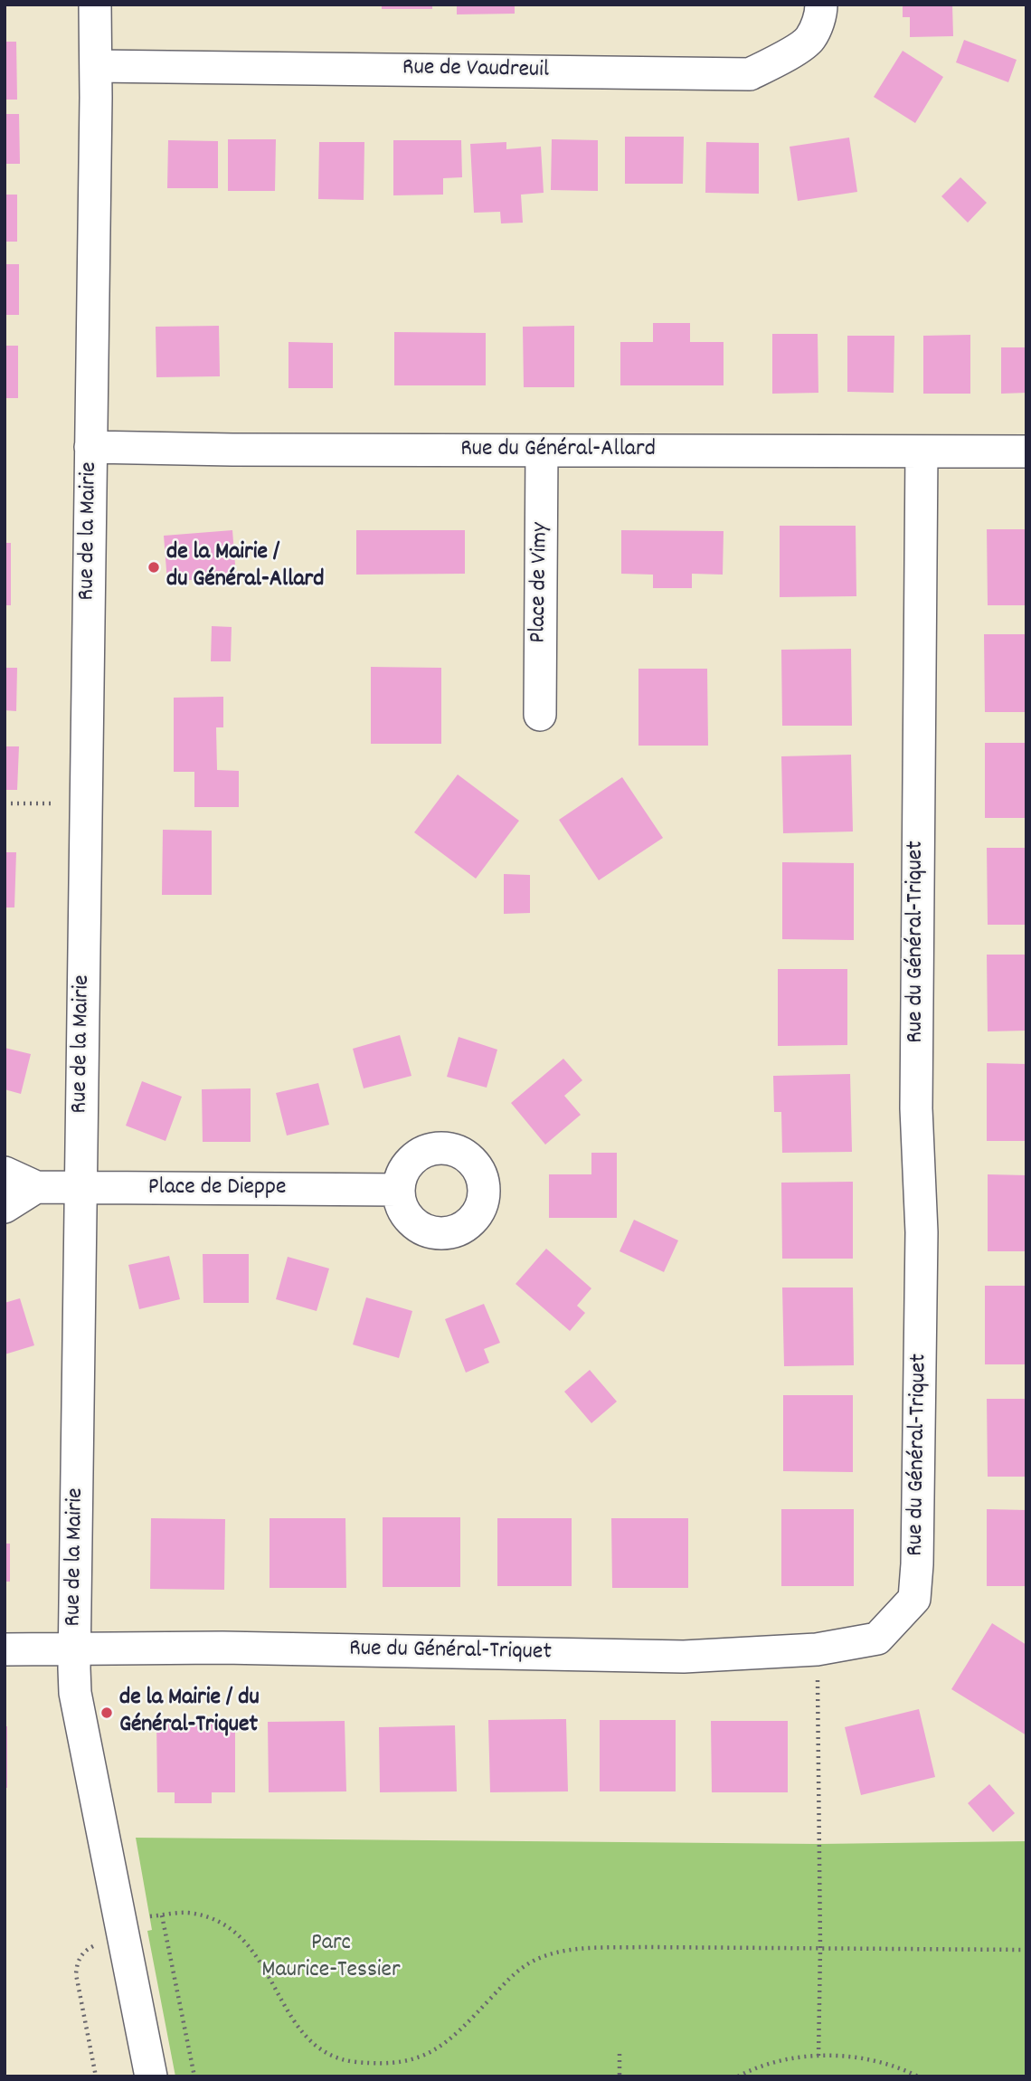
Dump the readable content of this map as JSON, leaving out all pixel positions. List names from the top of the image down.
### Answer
{
  "streets": {
    "street": [
      "Rue de Vaudreuil",
      "Rue du Général-Allard",
      "Rue de la Mairie",
      "Place de Vimy",
      "Rue du Général-Triquet",
      "Place de Dieppe"
    ]
  },
  "crossings": [
    ["Rue de Vaudreuil", "Rue de la Mairie"],
    ["Rue du Général-Allard", "Rue de la Mairie"],
    ["Rue du Général-Allard", "Place de Vimy"],
    ["Rue du Général-Allard", "Rue du Général-Triquet"],
    ["Rue de la Mairie", "Rue du Général-Triquet"],
    ["Rue de la Mairie", "Place de Dieppe"]
  ],
  "parks": ["Parc Maurice-Tessier"],
  "places": ["de la Mairie / du Général-Allard", "de la Mairie / du Général-Triquet"]
}
